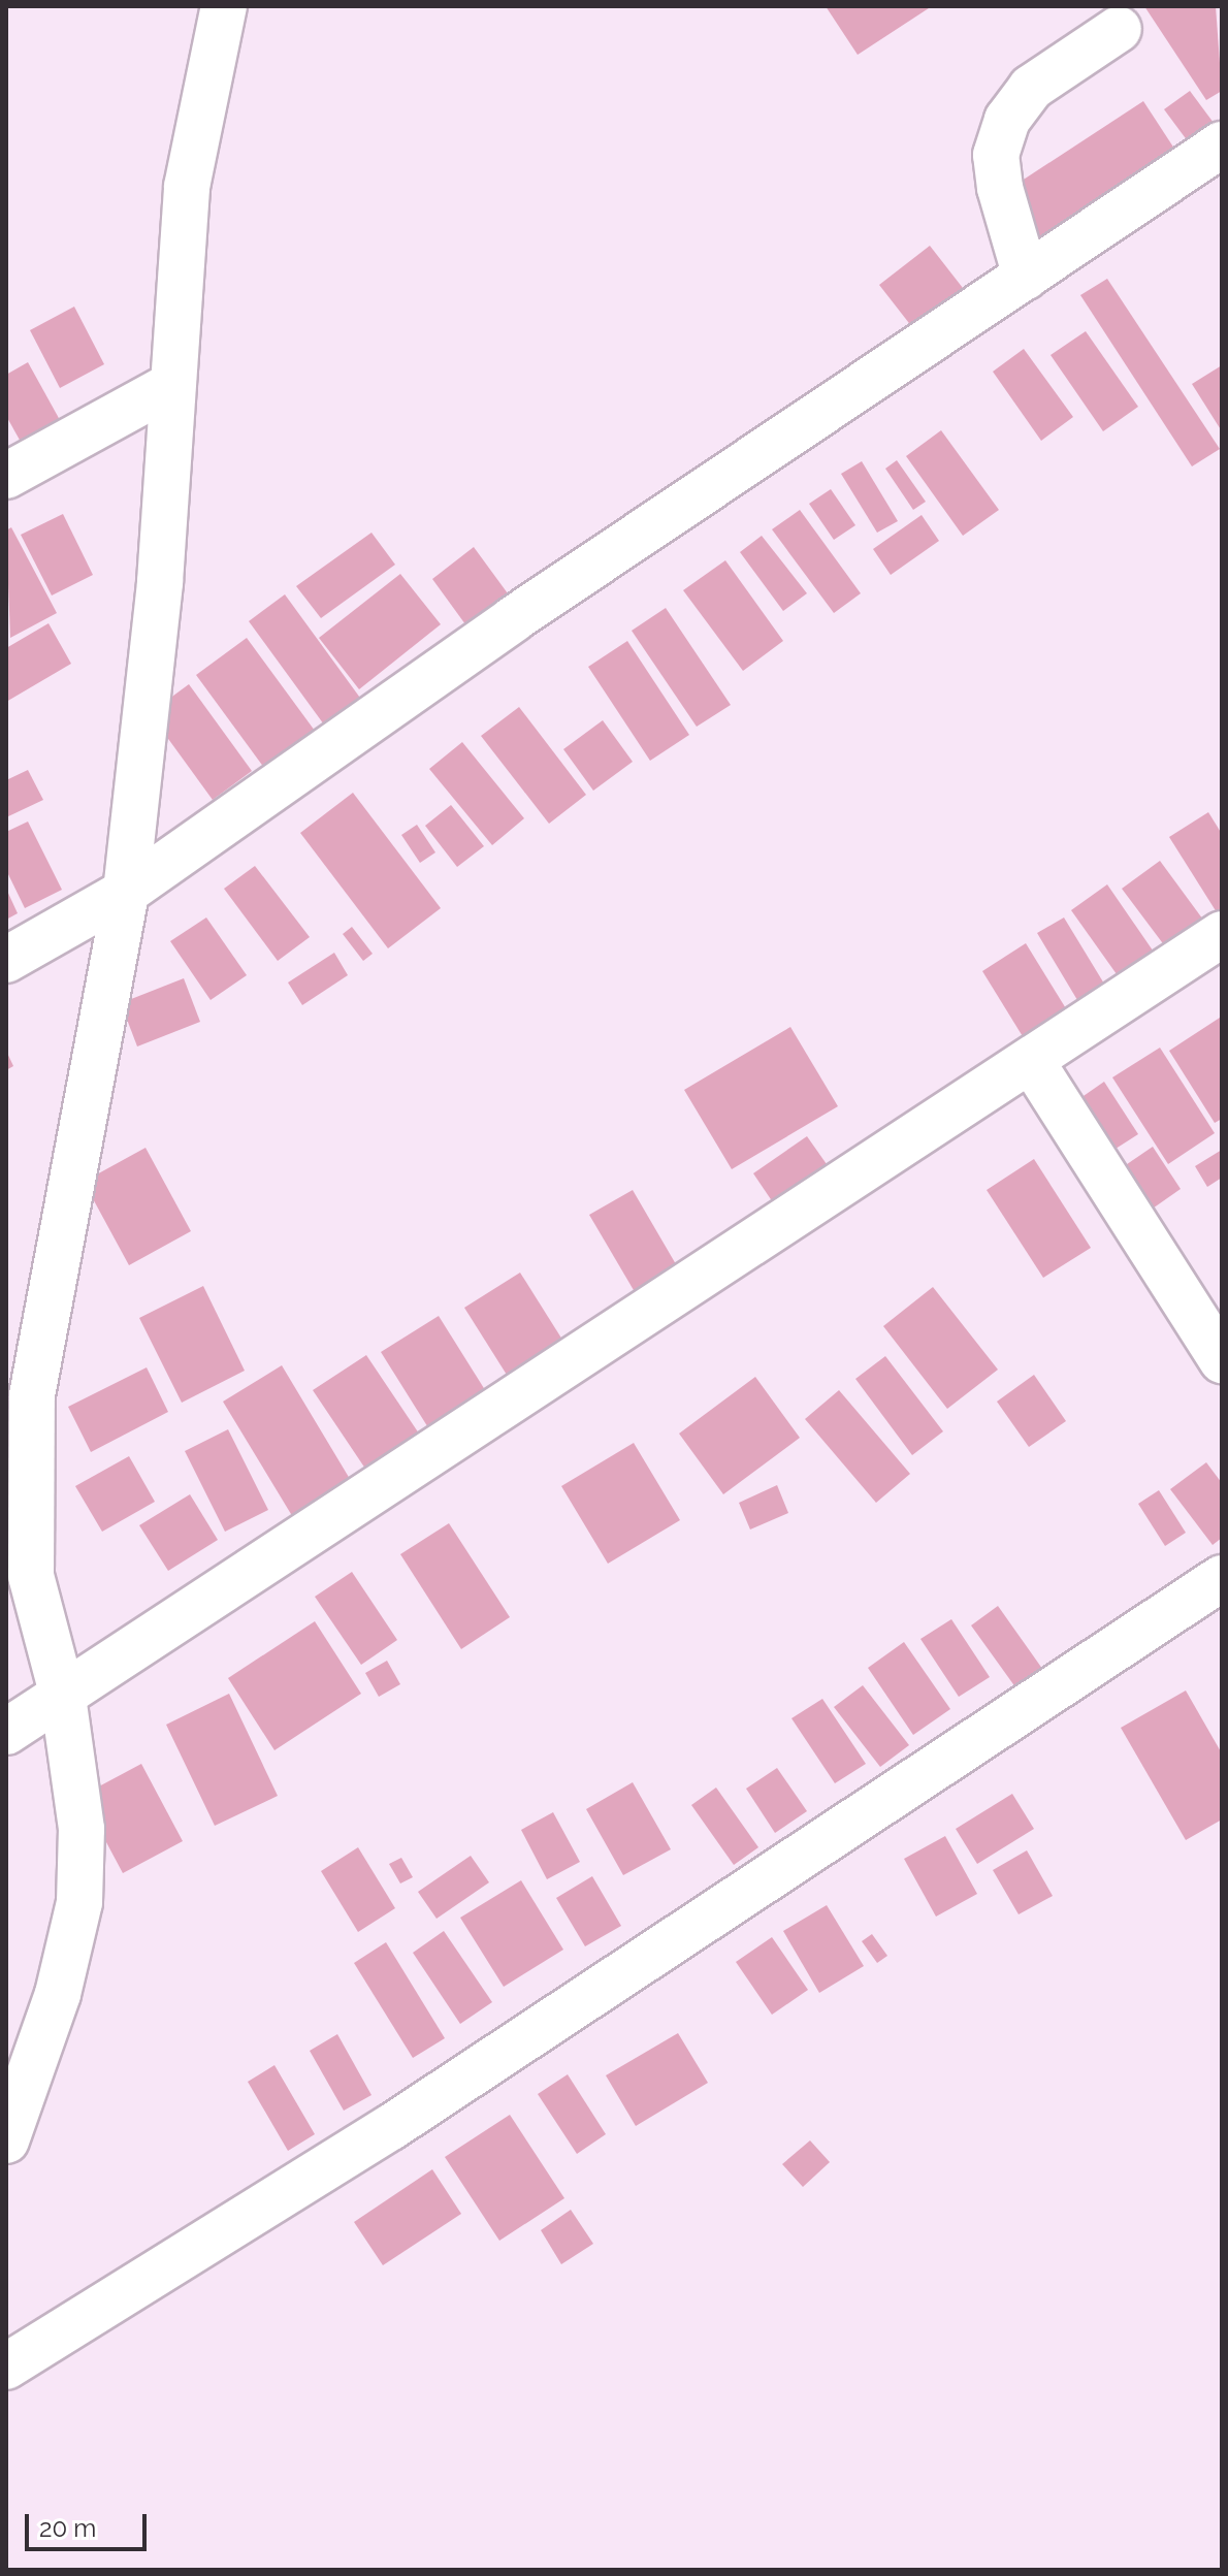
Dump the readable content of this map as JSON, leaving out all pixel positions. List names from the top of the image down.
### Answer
{
  "scale_bar": "20 m"
}
